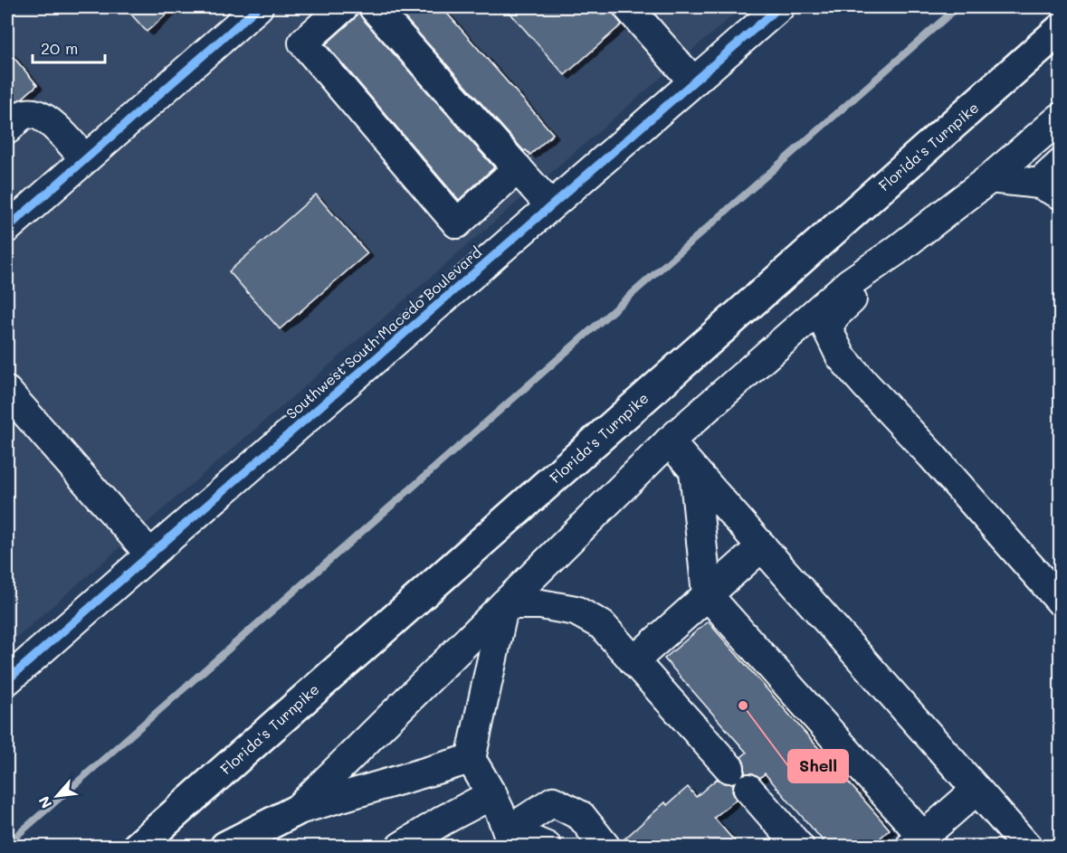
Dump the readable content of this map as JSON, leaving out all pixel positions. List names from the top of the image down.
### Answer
{
  "streets": {
    "highway": ["Florida's Turnpike"],
    "street": ["Southwest South Macedo Boulevard"]
  },
  "places": ["Shell"],
  "scale_bar": "20 m",
  "north": "bottom left"
}
